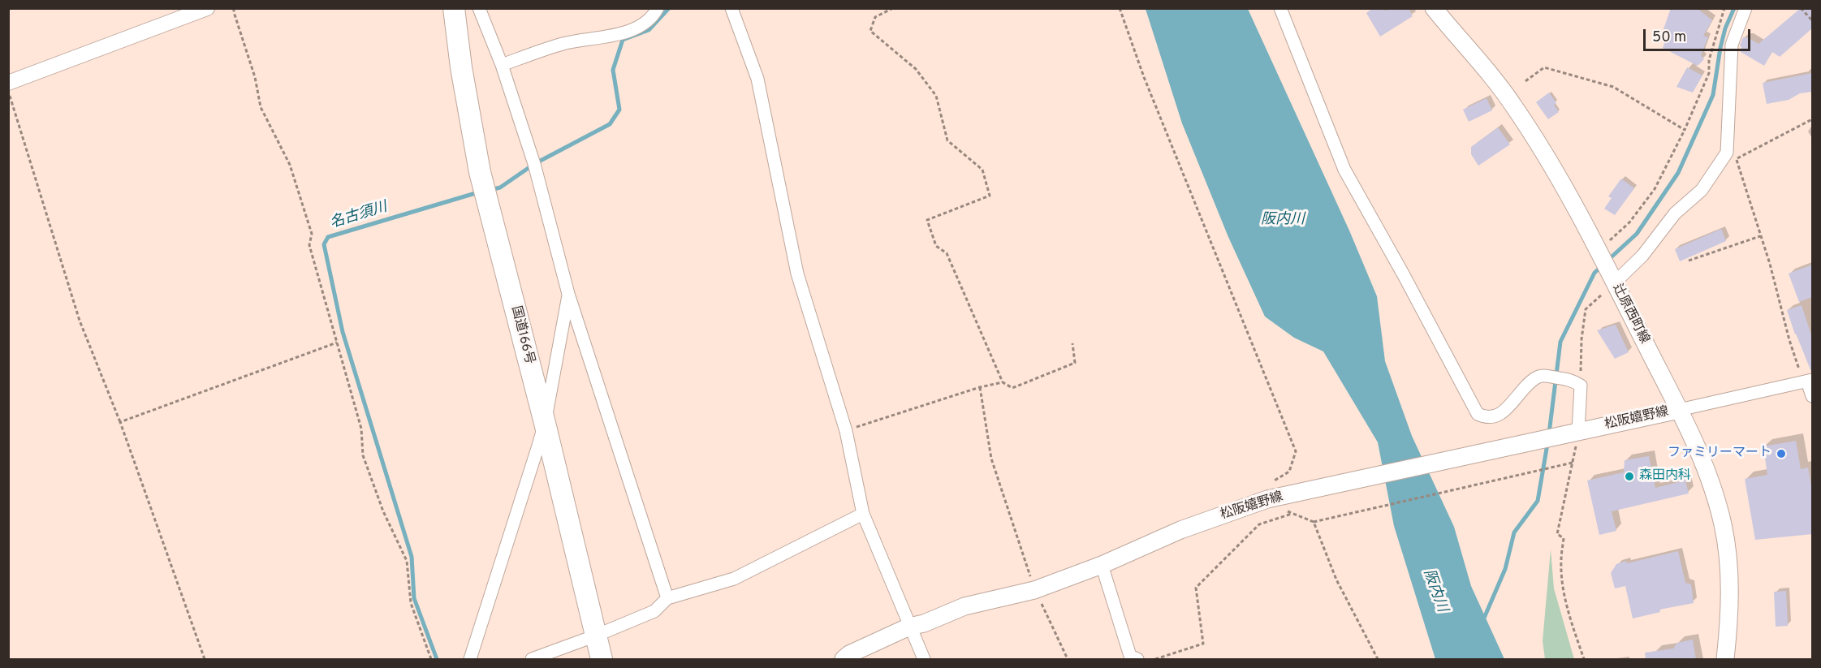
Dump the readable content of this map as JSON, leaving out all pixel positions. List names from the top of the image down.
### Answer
{
  "streets": {
    "highway": ["国道166号"],
    "main road": ["辻原西町線", "松阪嬉野線"]
  },
  "crossings": [
    ["辻原西町線", "松阪嬉野線"]
  ],
  "water": ["名古須川", "阪内川"],
  "places": ["ファミリーマート", "森田内科"],
  "scale_bar": "50 m"
}
